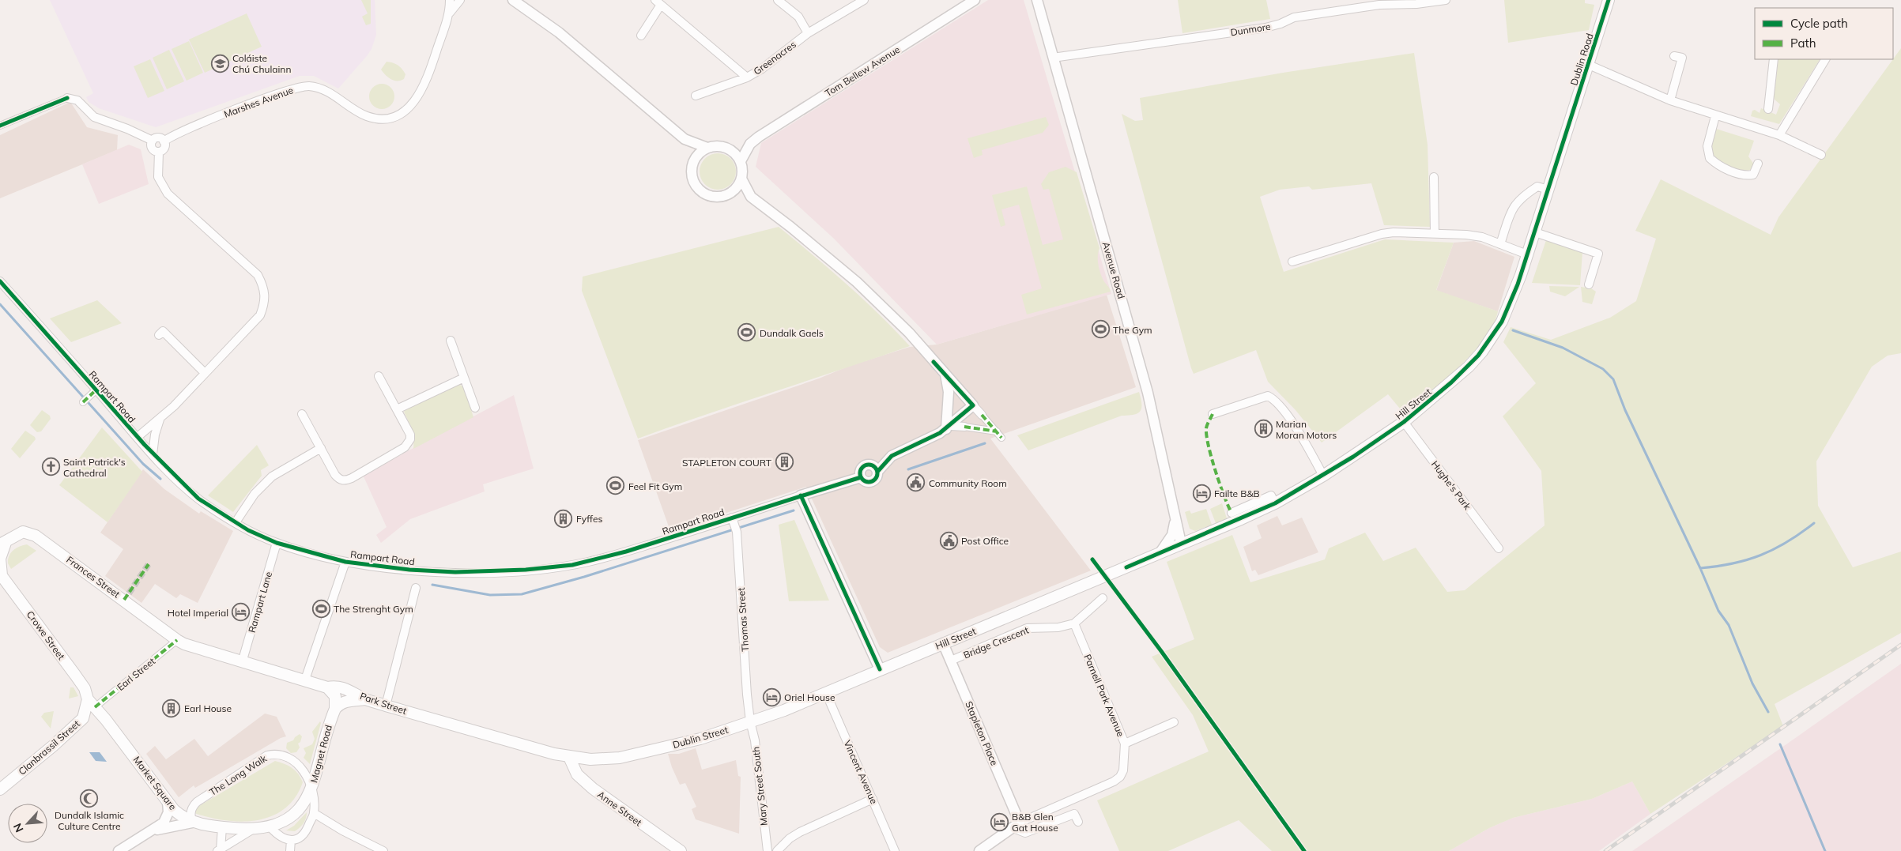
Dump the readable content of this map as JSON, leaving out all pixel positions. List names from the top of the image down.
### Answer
{
  "streets": {
    "main road": [
      "Dublin Road",
      "Hill Street",
      "Frances Street",
      "Crowe Street",
      "Park Street",
      "Dublin Street",
      "Clanbrassil Street",
      "Magnet Road",
      "Market Square",
      "Anne Street"
    ],
    "street": [
      "Dunmore",
      "Greenacres",
      "Tom Bellew Avenue",
      "Marshes Avenue",
      "Avenue Road",
      "Rampart Road",
      "Hughe's Park",
      "Rampart Lane",
      "Thomas Street",
      "Bridge Crescent",
      "Earl Street",
      "Parnell Park Avenue",
      "Stapleton Place",
      "Vincent Avenue",
      "The Long Walk",
      "Mary Street South"
    ]
  },
  "crossings": [
    ["Dunmore", "Avenue Road"],
    ["Dublin Road", "Hill Street"],
    ["Avenue Road", "Hill Street"],
    ["Rampart Road", "Rampart Lane"],
    ["Rampart Road", "Thomas Street"],
    ["Hill Street", "Hughe's Park"],
    ["Hill Street", "Stapleton Place"],
    ["Hill Street", "Dublin Street"],
    ["Hill Street", "Vincent Avenue"],
    ["Frances Street", "Earl Street"],
    ["Frances Street", "Park Street"],
    ["Rampart Lane", "Park Street"],
    ["Thomas Street", "Dublin Street"],
    ["Thomas Street", "Mary Street South"],
    ["Crowe Street", "Earl Street"],
    ["Crowe Street", "Clanbrassil Street"],
    ["Crowe Street", "Market Square"],
    ["Bridge Crescent", "Parnell Park Avenue"],
    ["Bridge Crescent", "Stapleton Place"],
    ["Earl Street", "Park Street"],
    ["Earl Street", "Clanbrassil Street"],
    ["Earl Street", "Market Square"],
    ["Parnell Park Avenue", "Stapleton Place"],
    ["Park Street", "Dublin Street"],
    ["Park Street", "Anne Street"],
    ["Dublin Street", "Vincent Avenue"],
    ["Dublin Street", "Mary Street South"],
    ["Dublin Street", "Anne Street"],
    ["Clanbrassil Street", "Market Square"],
    ["Magnet Road", "The Long Walk"],
    ["Magnet Road", "Market Square"],
    ["The Long Walk", "Market Square"]
  ],
  "places": {
    "school or university": ["Coláiste Chú Chulainn"],
    "sports": [
      "The Gym",
      "Dundalk Gaels",
      "Feel Fit Gym",
      "The Strenght Gym"
    ],
    "building": [
      "Marian Moran Motors",
      "STAPLETON COURT",
      "Fyffes",
      "Earl House"
    ],
    "church": ["Saint Patrick's Cathedral"],
    "public building": ["Community Room", "Post Office"],
    "hotel": [
      "Failte B&B",
      "Hotel Imperial",
      "Oriel House",
      "B&B Glen Gat House"
    ],
    "mosque": ["Dundalk Islamic Culture Centre"]
  },
  "legend": ["Cycle path", "Path"],
  "north": "bottom left"
}
